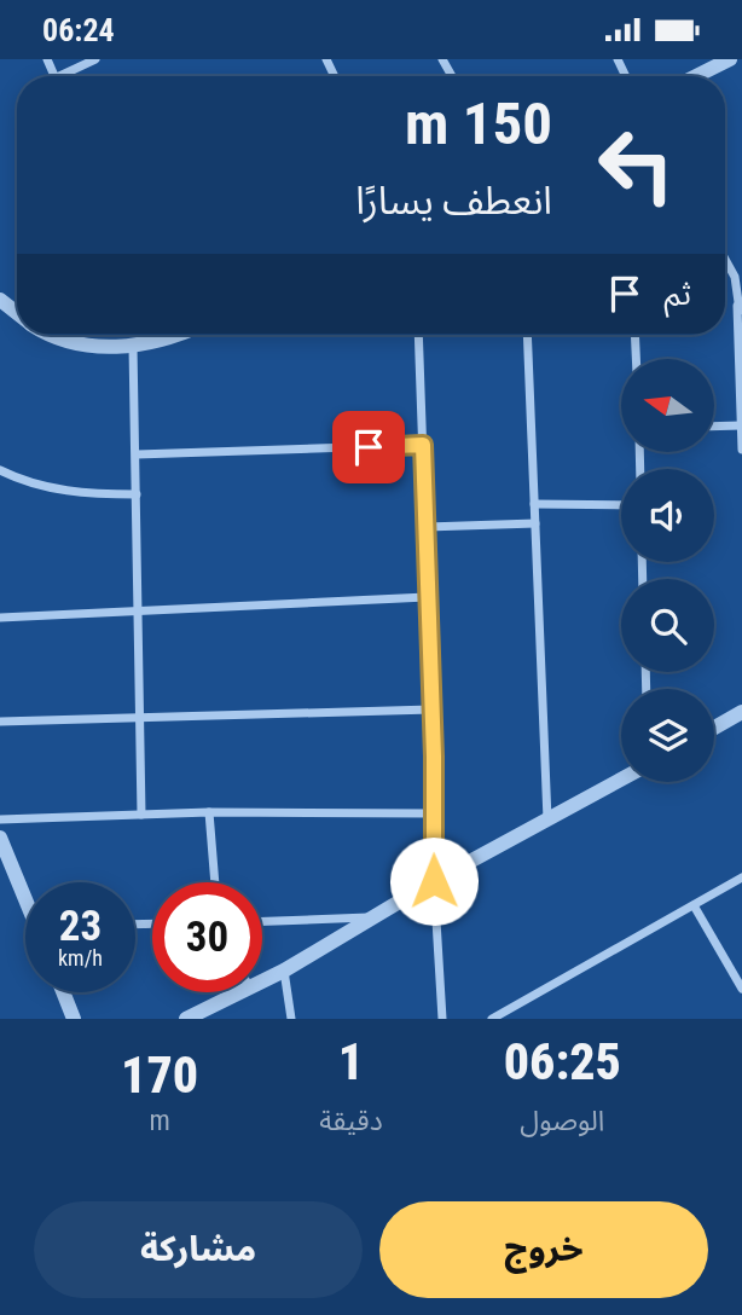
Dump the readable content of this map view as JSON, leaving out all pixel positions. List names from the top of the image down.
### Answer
{
  "north": "left",
  "page": {
    "status": "06:24",
    "turn": ["150 m", "انعطف يسارًا"],
    "then": "ثم",
    "speed": "23 km/h",
    "limit": "30",
    "eta": [
      "06:25",
      "الوصول",
      "1",
      "دقيقة",
      "170",
      "m"
    ],
    "buttons": ["خروج", "مشاركة"]
  }
}
